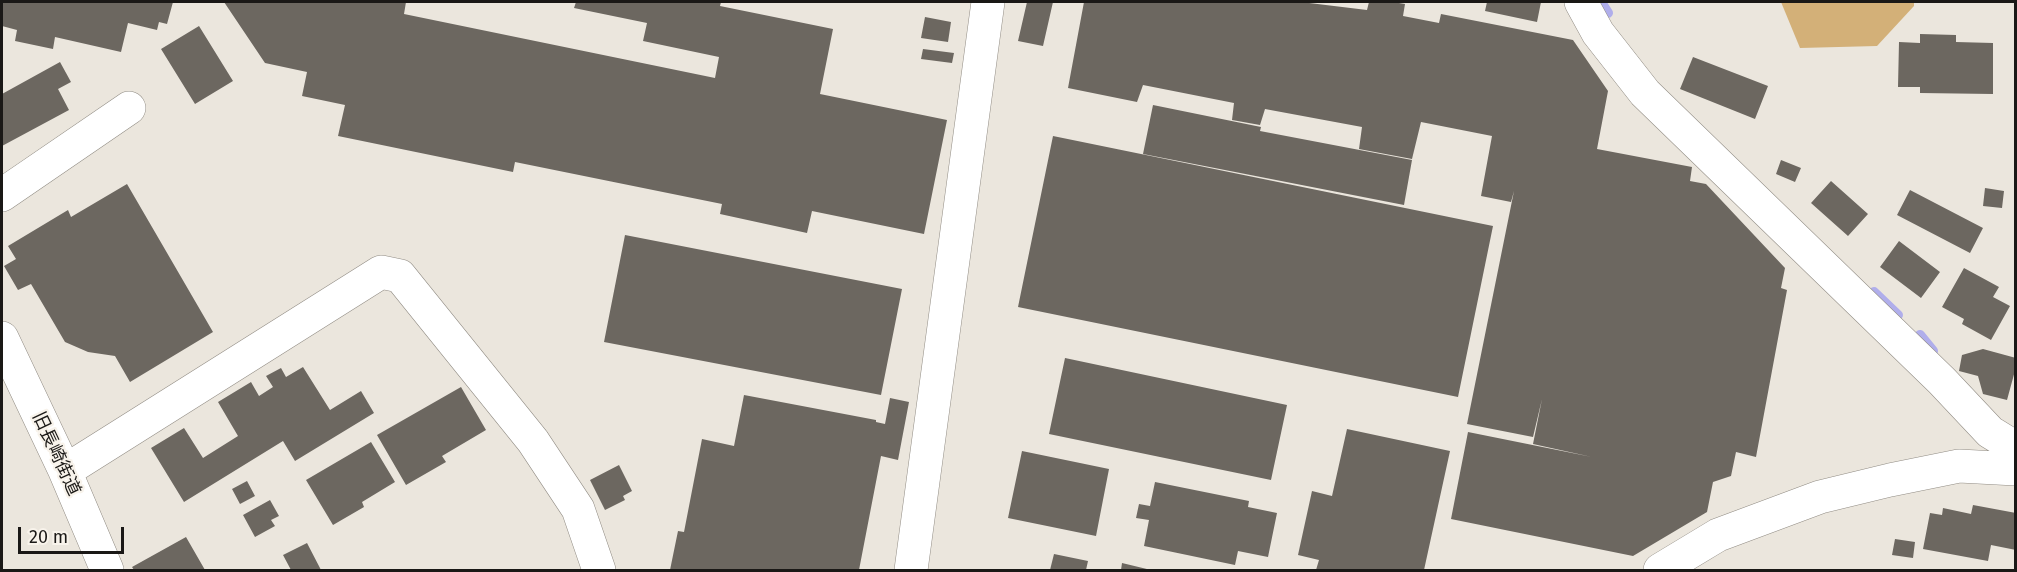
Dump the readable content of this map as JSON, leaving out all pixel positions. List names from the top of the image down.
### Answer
{
  "streets": {
    "street": ["旧長崎街道"]
  },
  "scale_bar": "20 m"
}
